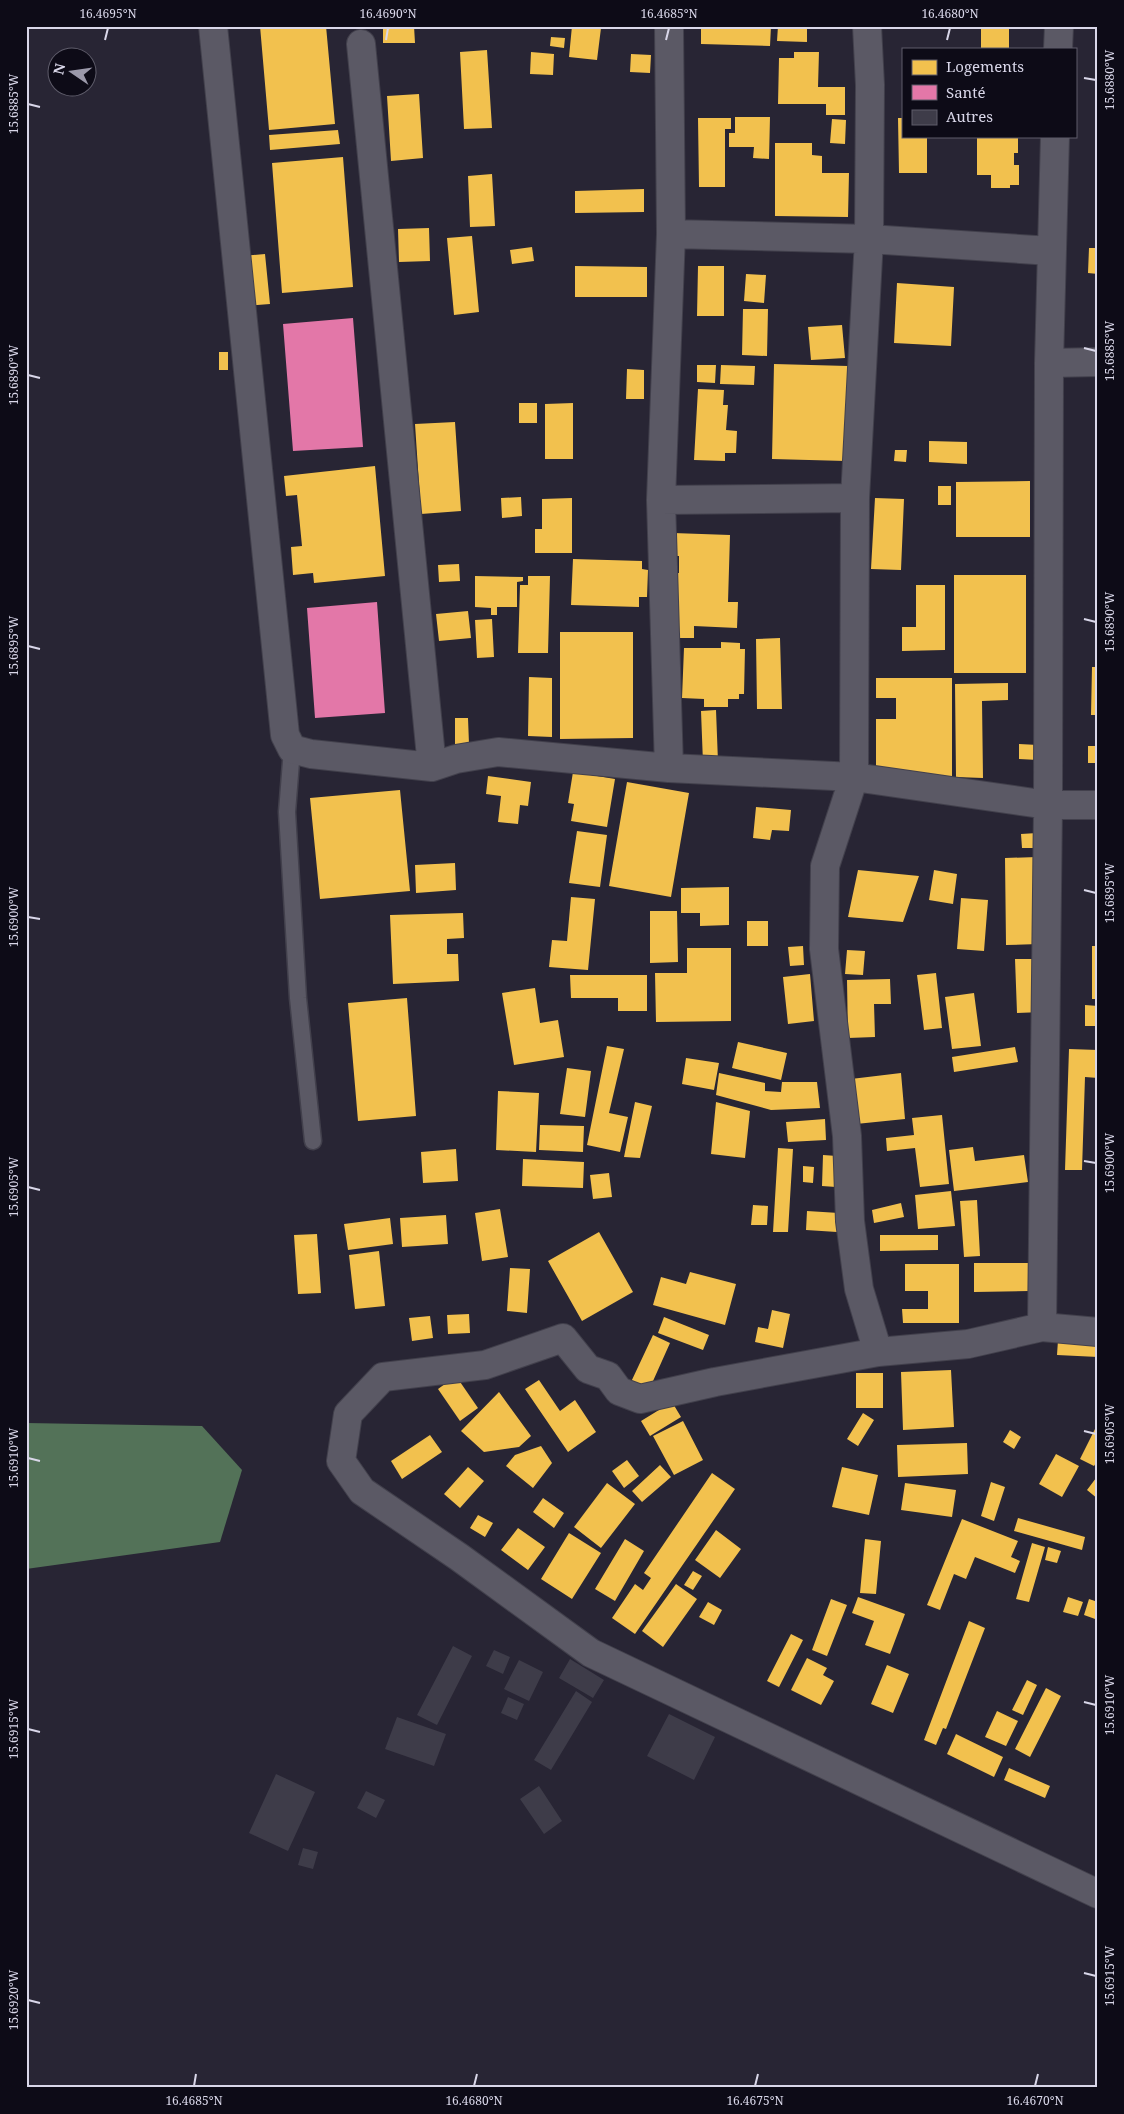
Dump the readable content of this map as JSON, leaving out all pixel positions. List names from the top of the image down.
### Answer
{
  "legend": ["Logements", "Santé", "Autres"],
  "north": "left",
  "coordinates": [
    "16.4695°N",
    "16.4690°N",
    "16.4685°N",
    "16.4680°N",
    "15.6880°W",
    "15.6885°W",
    "15.6890°W",
    "15.6895°W",
    "15.6900°W",
    "15.6905°W",
    "15.6910°W",
    "15.6915°W",
    "15.6920°W",
    "16.4675°N",
    "16.4670°N"
  ]
}
